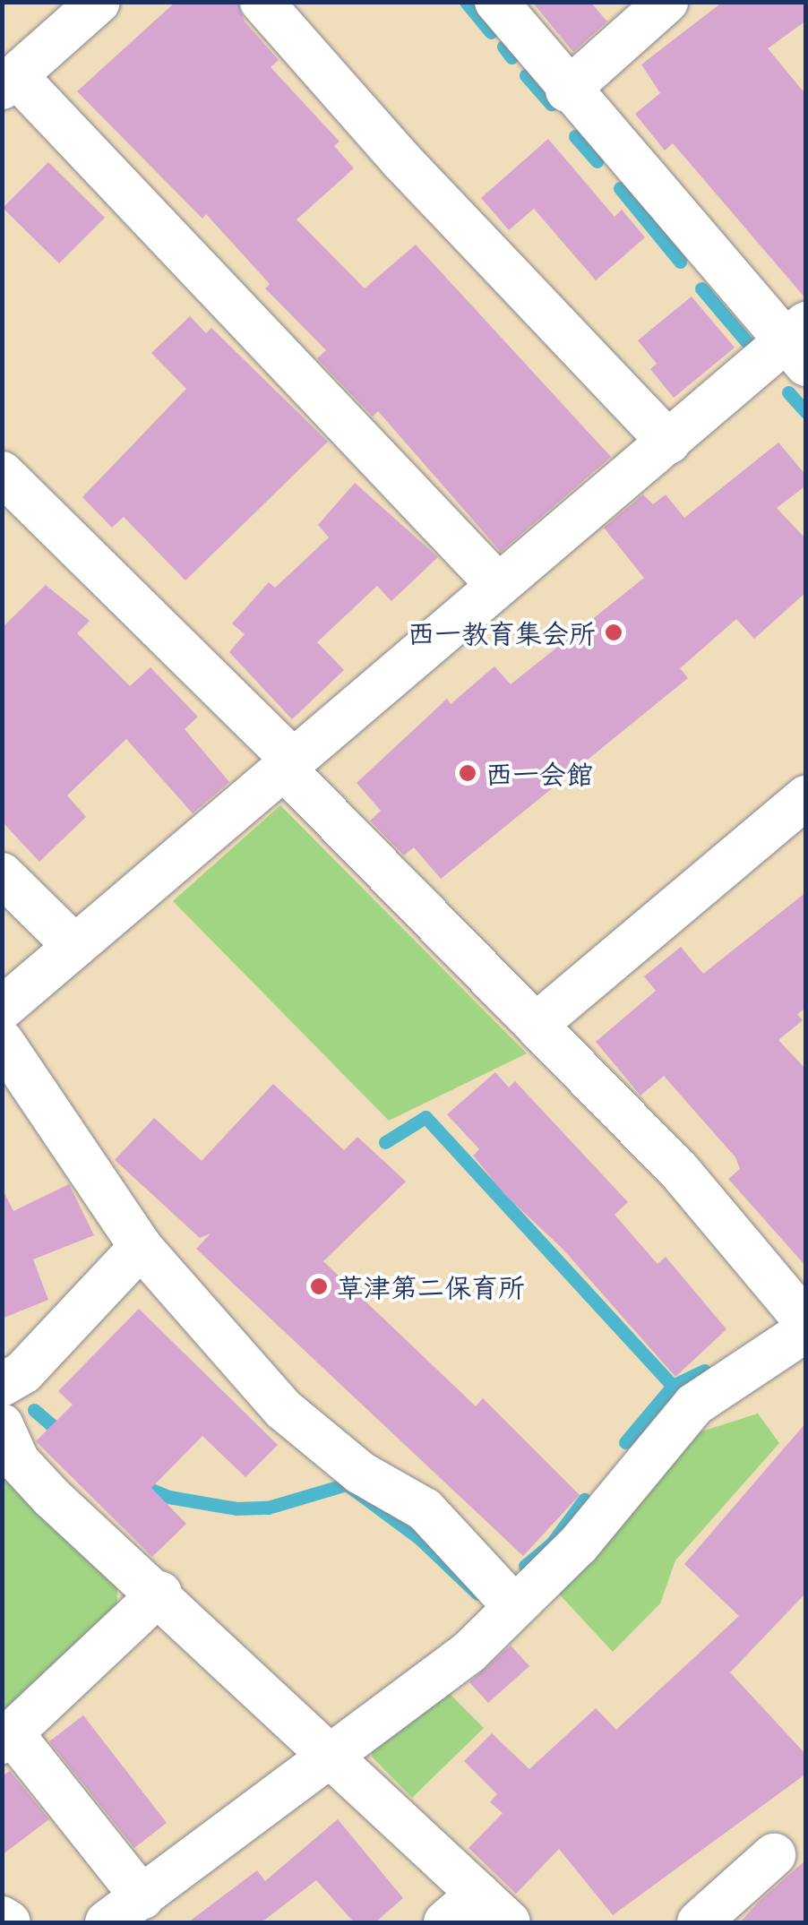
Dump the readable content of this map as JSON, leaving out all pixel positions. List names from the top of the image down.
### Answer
{
  "places": ["西一教育集会所", "西一会館", "草津第二保育所"]
}
